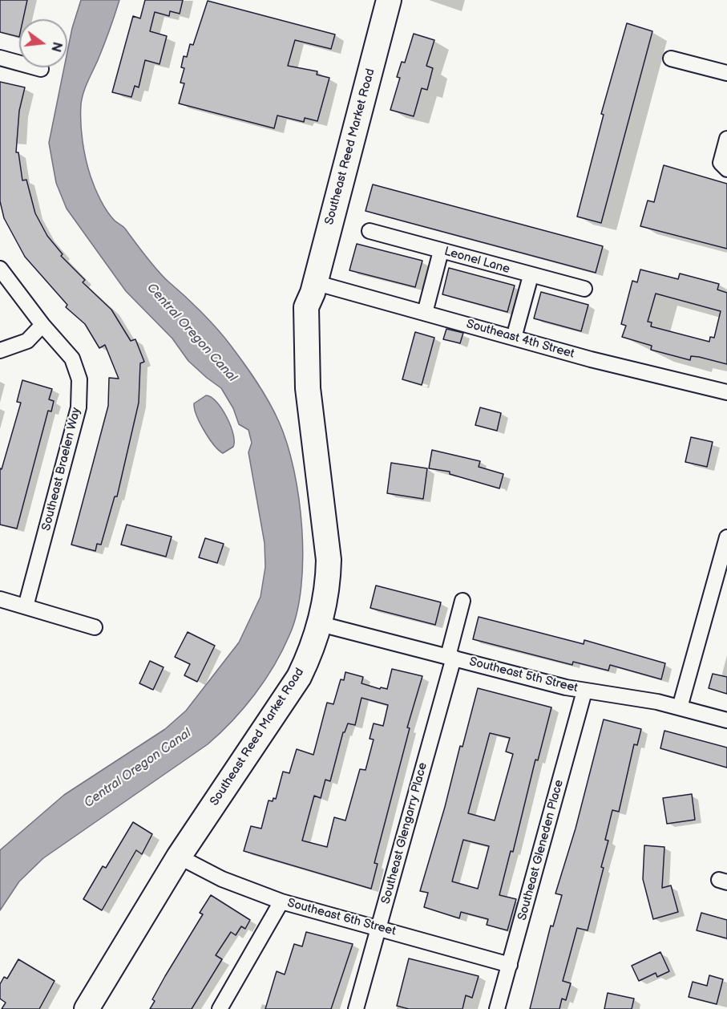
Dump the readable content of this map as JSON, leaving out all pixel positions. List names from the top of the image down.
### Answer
{
  "streets": {
    "main road": ["Southeast Reed Market Road"],
    "street": [
      "Leonel Lane",
      "Southeast 4th Street",
      "Southeast Braelen Way",
      "Southeast 5th Street",
      "Southeast Glengarry Place",
      "Southeast Gleneden Place",
      "Southeast 6th Street"
    ]
  },
  "crossings": [
    ["Southeast Reed Market Road", "Southeast 4th Street"],
    ["Southeast Reed Market Road", "Southeast 5th Street"],
    ["Southeast Reed Market Road", "Southeast 6th Street"],
    ["Southeast 5th Street", "Southeast Glengarry Place"],
    ["Southeast 5th Street", "Southeast Gleneden Place"],
    ["Southeast Glengarry Place", "Southeast 6th Street"],
    ["Southeast Gleneden Place", "Southeast 6th Street"]
  ],
  "water": ["Central Oregon Canal"],
  "north": "right"
}
